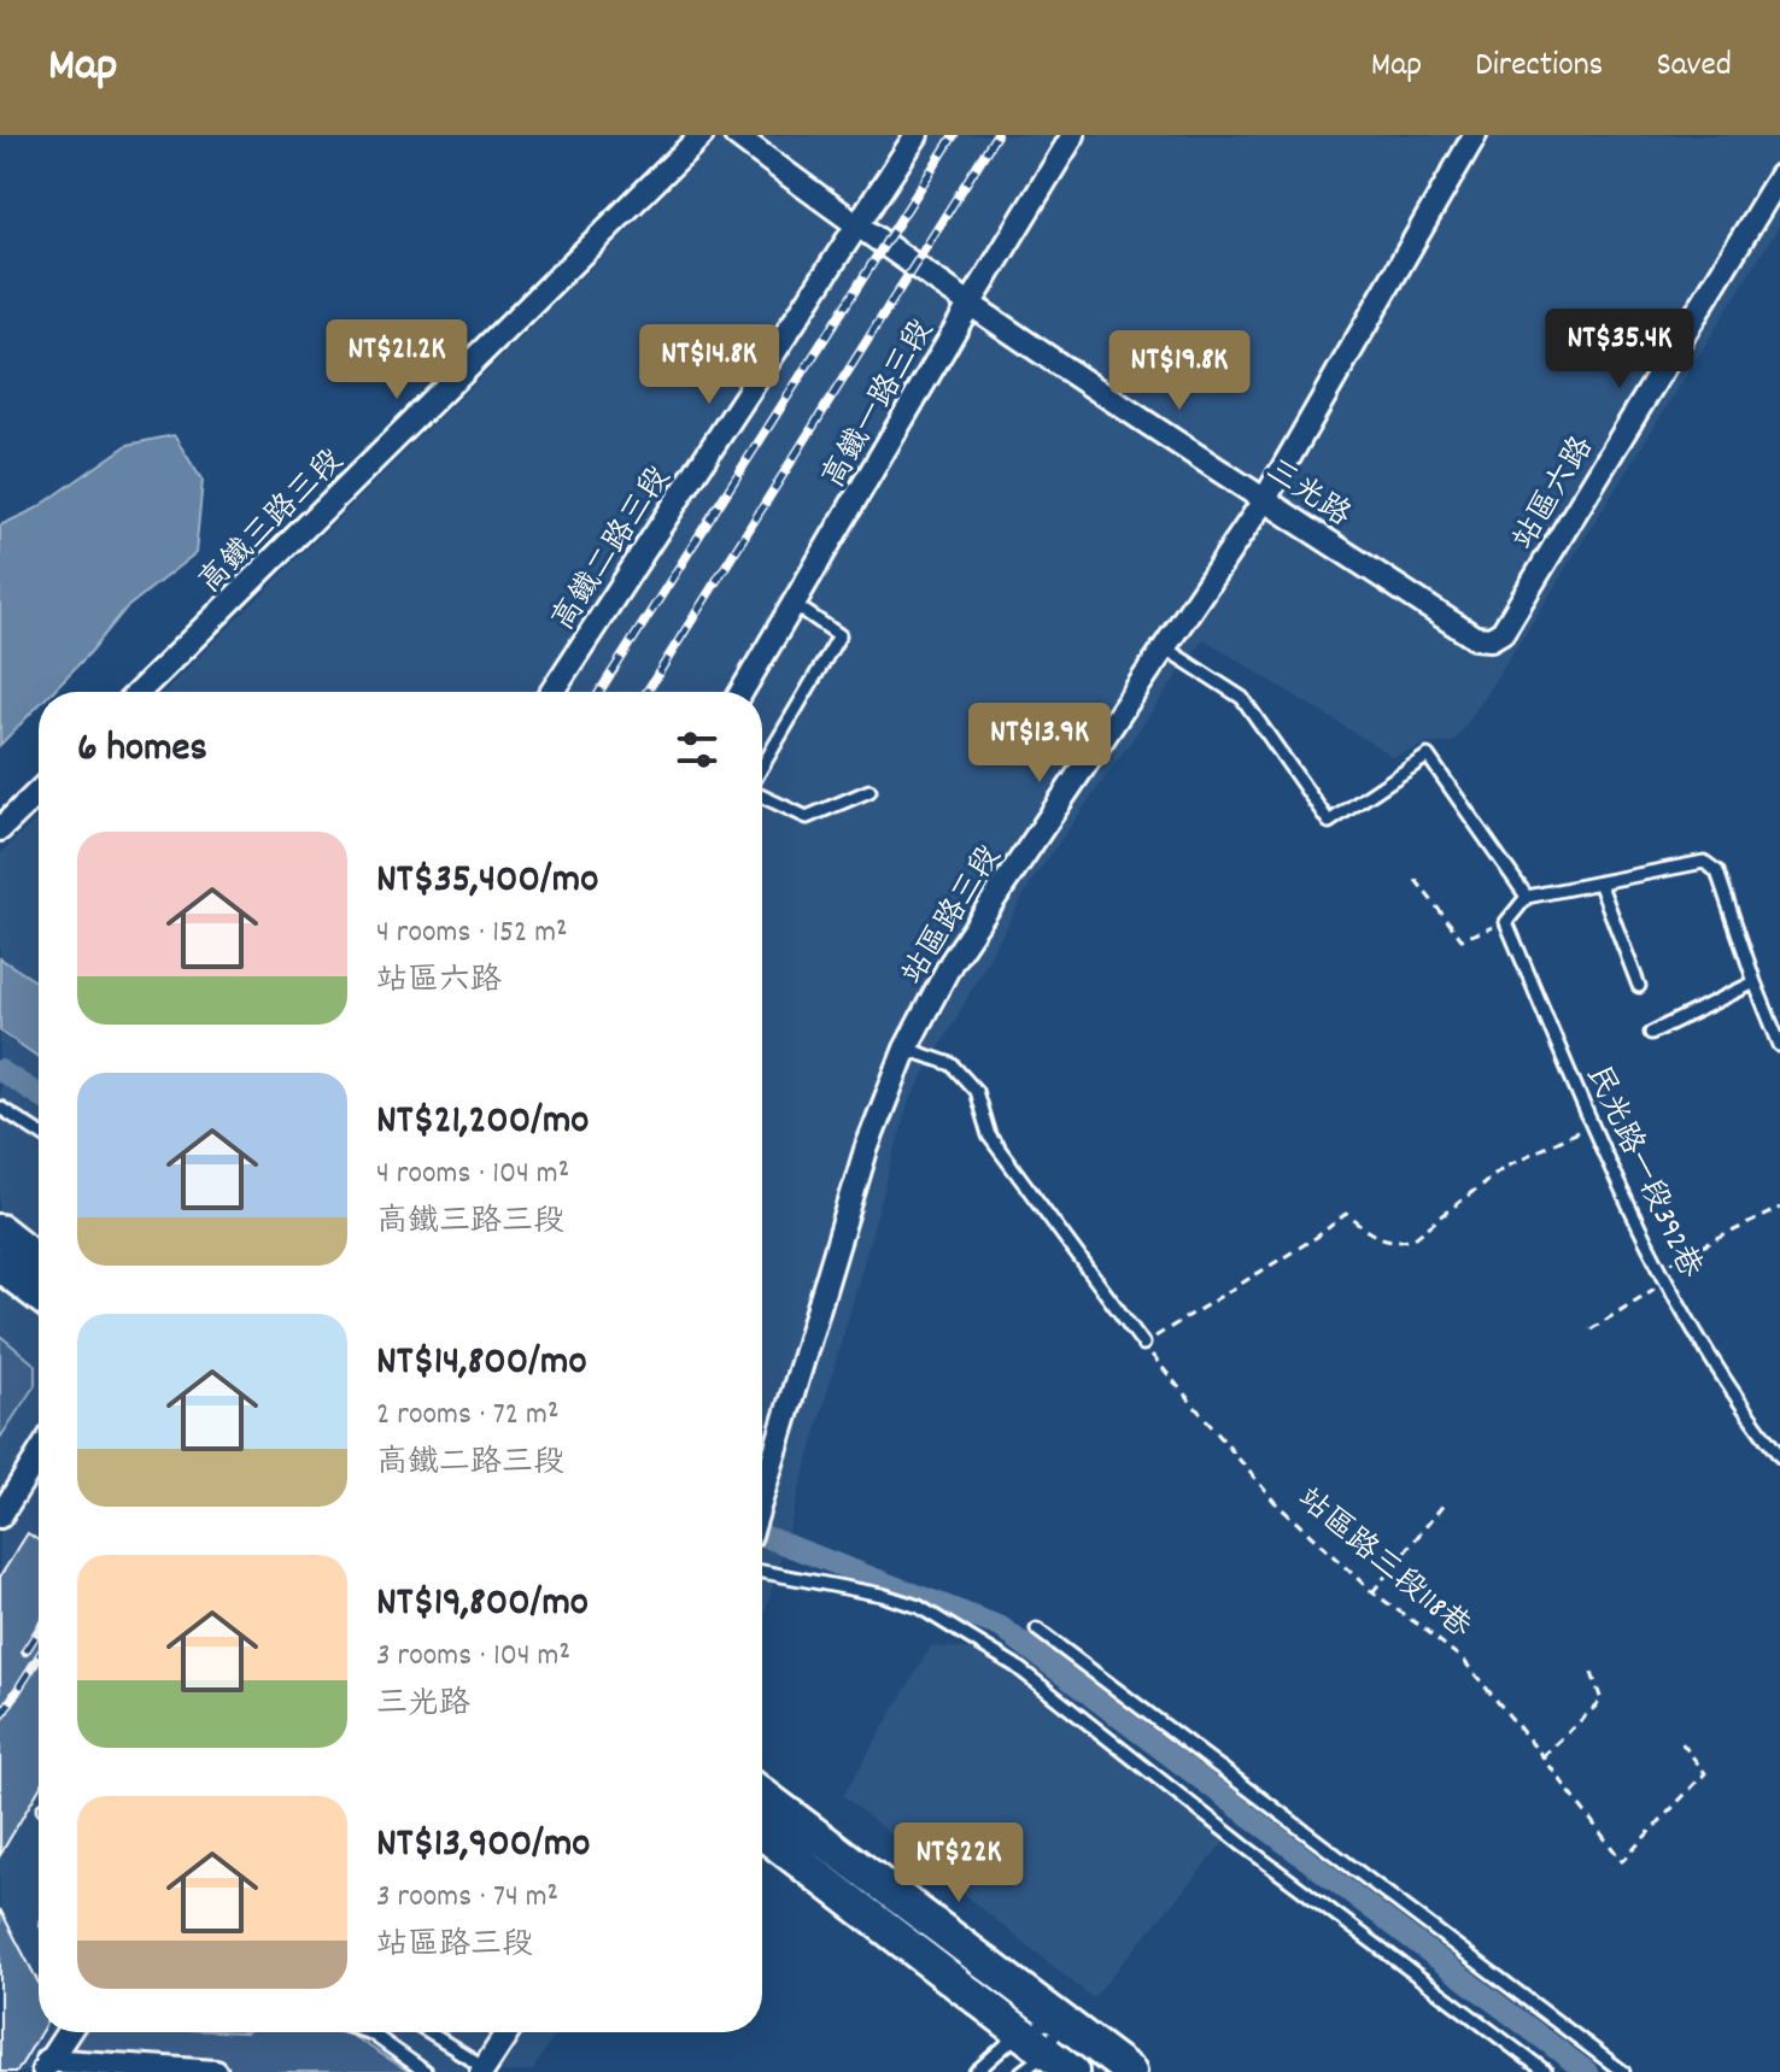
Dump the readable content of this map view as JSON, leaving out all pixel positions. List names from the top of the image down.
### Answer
{
  "streets": {
    "street": [
      "高鐵一路三段",
      "三光路",
      "站區六路",
      "高鐵三路三段",
      "高鐵二路三段",
      "站區路三段"
    ],
    "lane": ["民光路一段392巷"],
    "path": ["站區路三段118巷"]
  },
  "crossings": [
    ["高鐵一路三段", "三光路"],
    ["三光路", "站區六路"],
    ["三光路", "高鐵二路三段"],
    ["三光路", "站區路三段"]
  ],
  "page": {
    "header": "Map",
    "nav": ["Map", "Directions", "Saved"],
    "price": [
      "NT$35.4K",
      "NT$21.2K",
      "NT$14.8K",
      "NT$19.8K",
      "NT$13.9K",
      "NT$22K"
    ],
    "heading": "6 homes",
    "list": [
      {
        "name": "NT$35,400/mo",
        "note": "4 rooms · 152 m² · 站區六路"
      },
      {
        "name": "NT$21,200/mo",
        "note": "4 rooms · 104 m² · 高鐵三路三段"
      },
      {
        "name": "NT$14,800/mo",
        "note": "2 rooms · 72 m² · 高鐵二路三段"
      },
      {
        "name": "NT$19,800/mo",
        "note": "3 rooms · 104 m² · 三光路"
      },
      {
        "name": "NT$13,900/mo",
        "note": "3 rooms · 74 m² · 站區路三段"
      }
    ]
  }
}
